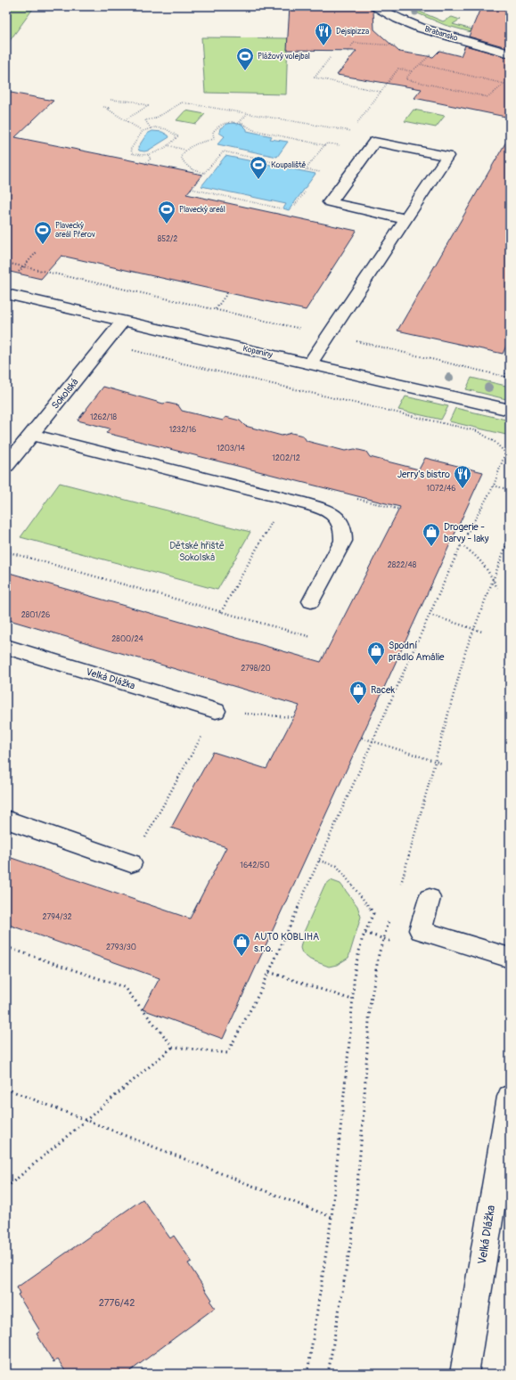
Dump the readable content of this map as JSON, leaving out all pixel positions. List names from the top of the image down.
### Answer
{
  "streets": {
    "street": [
      "Brabansko",
      "Kopaniny",
      "Sokolská",
      "Velká Dlážka"
    ]
  },
  "crossings": [
    ["Kopaniny", "Sokolská"]
  ],
  "parks": ["Dětské hřiště Sokolská"],
  "places": {
    "restaurant": ["Dejsipizza", "Jerry’s bistro"],
    "sports": [
      "Plážový volejbal",
      "Koupaliště",
      "Plavecký areál",
      "Plavecký areál Přerov"
    ],
    "shop": [
      "Drogerie - barvy - laky",
      "Spodní prádlo Amálie",
      "Racek",
      "AUTO KOBLIHA s.r.o."
    ]
  },
  "house_numbers": [
    "852/2",
    "1262/18",
    "1232/16",
    "1203/14",
    "1202/12",
    "1072/46",
    "2822/48",
    "2801/26",
    "2800/24",
    "2798/20",
    "1642/50",
    "2794/32",
    "2793/30",
    "2776/42"
  ]
}
